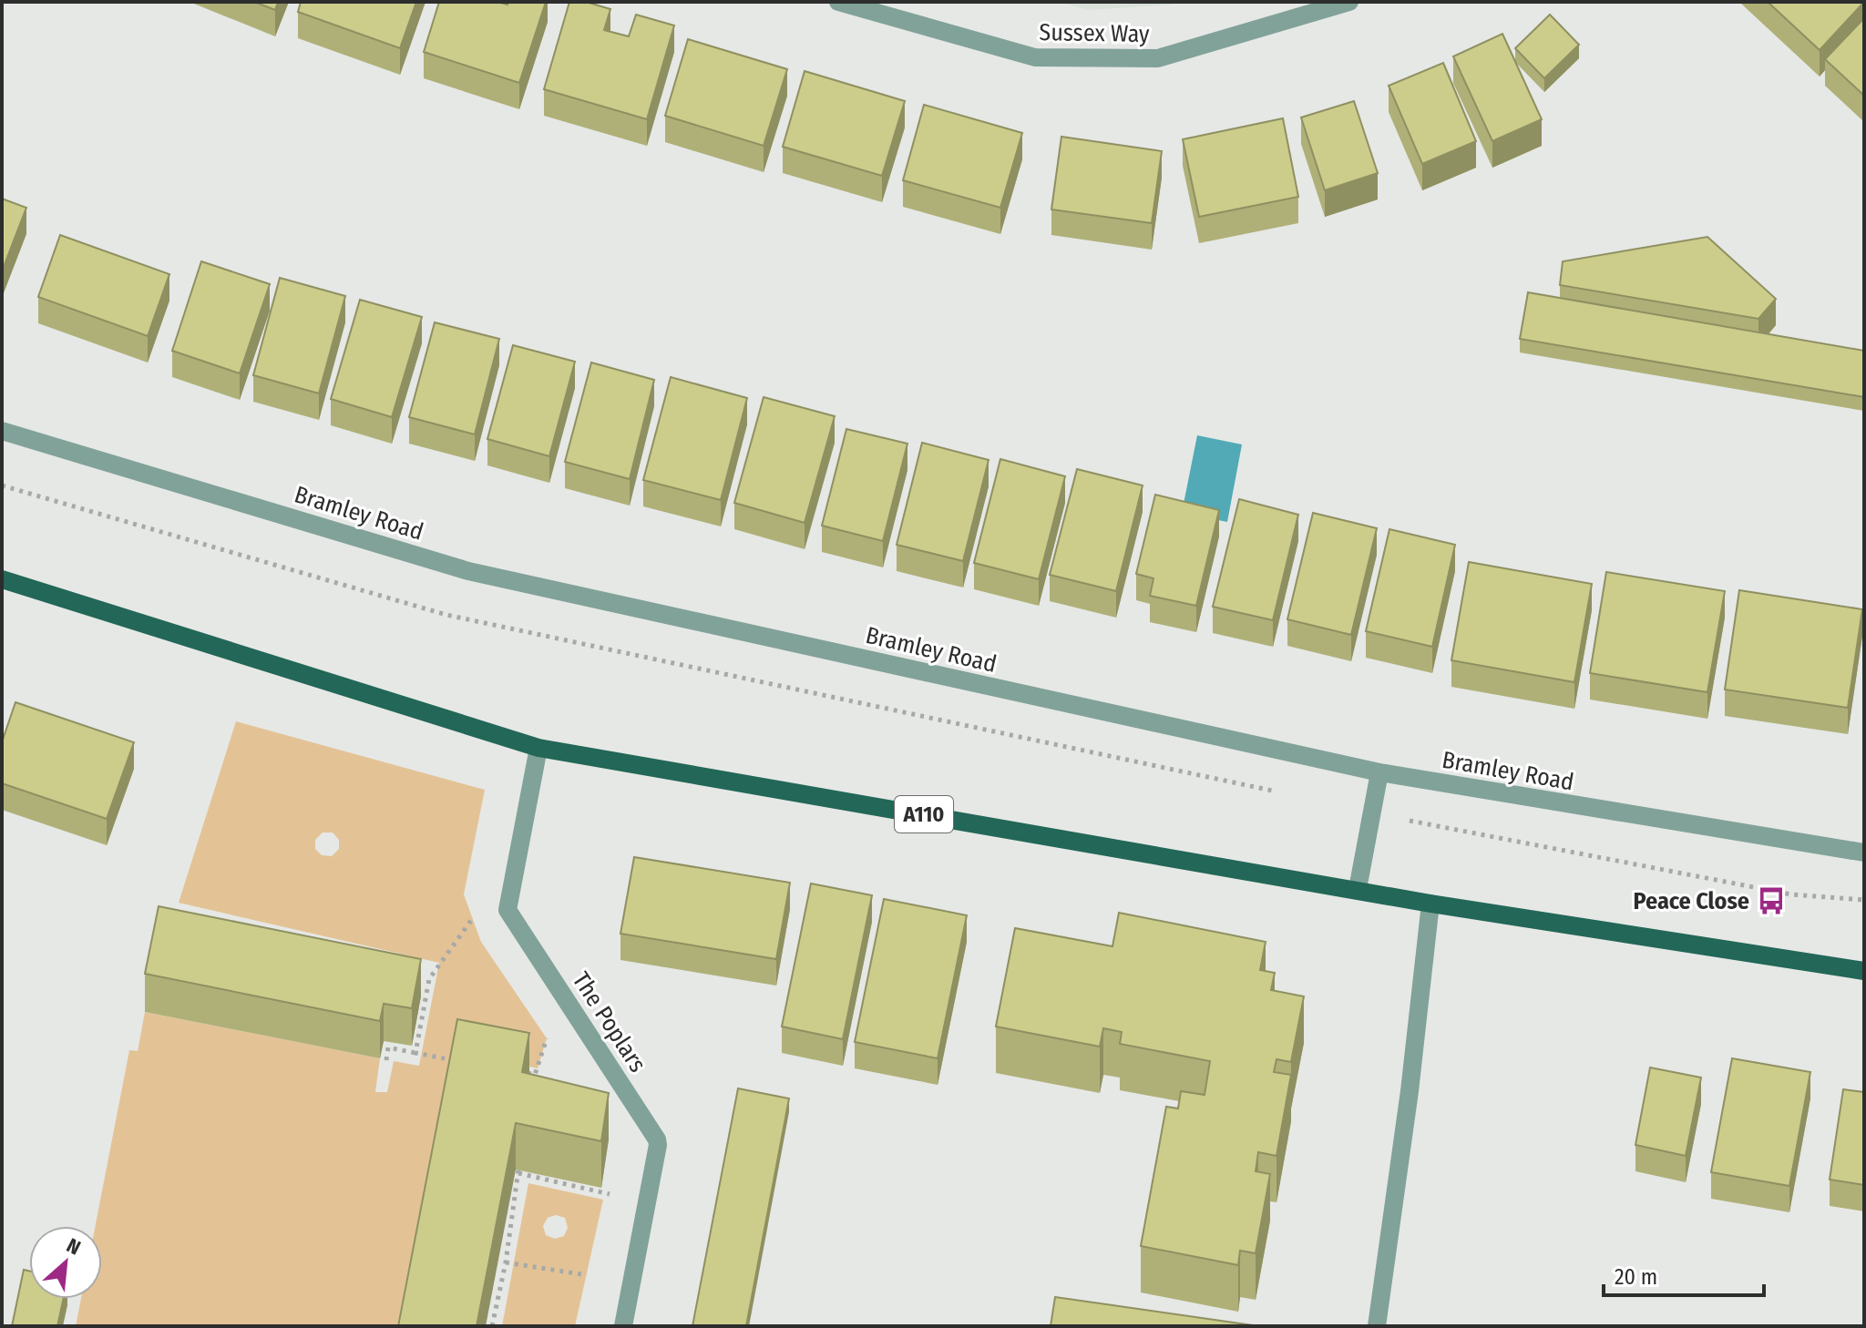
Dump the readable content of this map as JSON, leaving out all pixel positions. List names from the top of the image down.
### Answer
{
  "streets": {
    "main road": ["A110"],
    "street": ["Sussex Way", "Bramley Road", "The Poplars"]
  },
  "crossings": [
    ["A110", "The Poplars"]
  ],
  "places": {
    "bus stop": ["Peace Close"]
  },
  "scale_bar": "20 m",
  "north": "top right"
}
